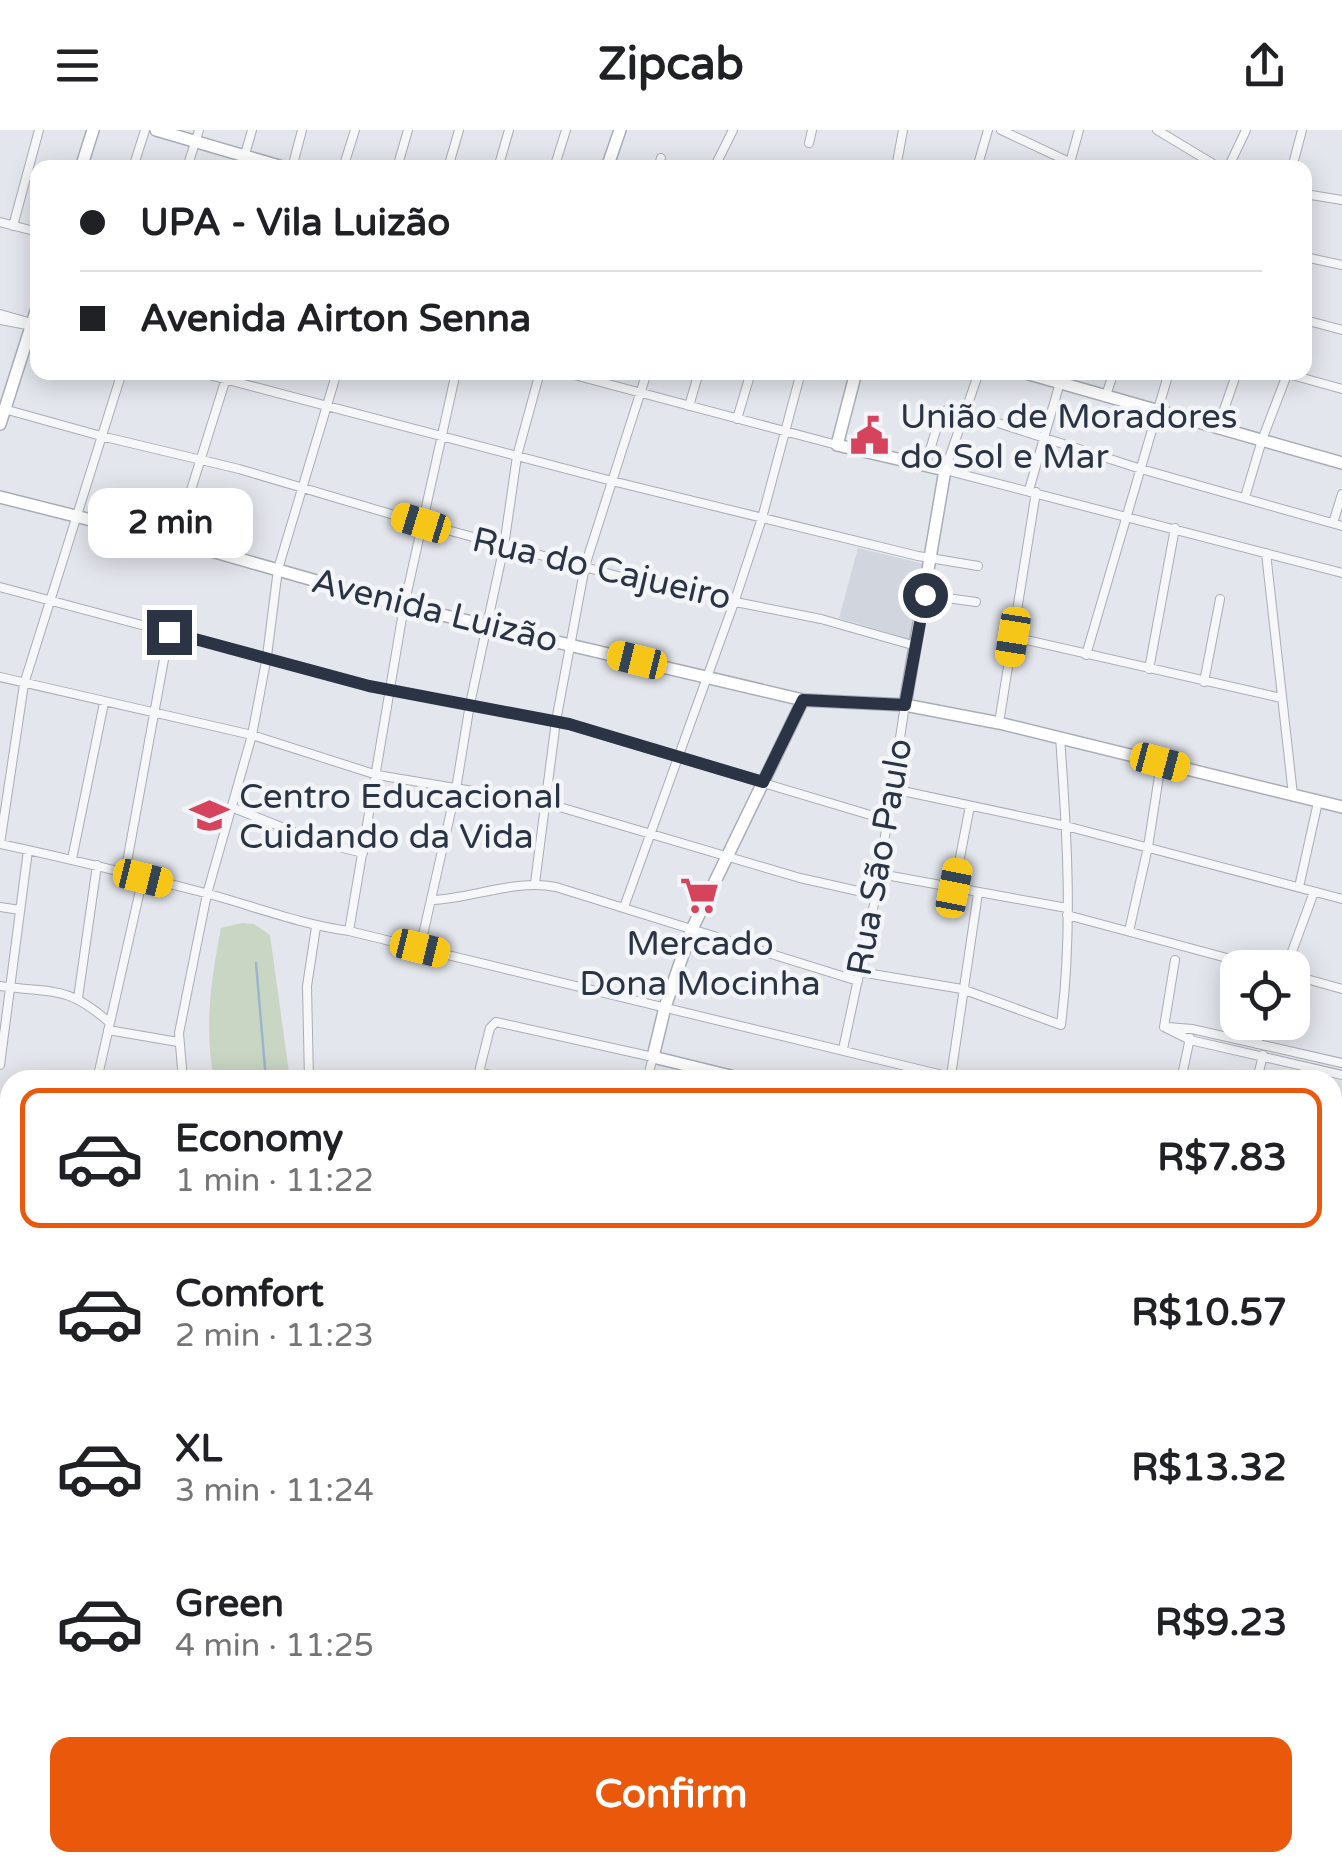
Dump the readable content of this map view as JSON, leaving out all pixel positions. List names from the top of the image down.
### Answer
{
  "streets": {
    "street": ["Rua do Cajueiro", "Avenida Luizão", "Rua São Paulo"]
  },
  "crossings": [
    ["Rua do Cajueiro", "Rua São Paulo"],
    ["Avenida Luizão", "Rua São Paulo"]
  ],
  "places": {
    "public building": ["União de Moradores do Sol e Mar"],
    "school or university": ["Centro Educacional Cuidando da Vida"],
    "supermarket": ["Mercado Dona Mocinha"]
  },
  "page": {
    "header": "Zipcab",
    "banner": ["UPA - Vila Luizão", "Avenida Airton Senna"],
    "bubble": "2 min",
    "list": [
      {
        "name": "Economy",
        "note": "1 min · 11:22",
        "value": "R$7.83"
      },
      {
        "name": "Comfort",
        "note": "2 min · 11:23",
        "value": "R$10.57"
      },
      {
        "name": "XL",
        "note": "3 min · 11:24",
        "value": "R$13.32"
      },
      {
        "name": "Green",
        "note": "4 min · 11:25",
        "value": "R$9.23"
      }
    ],
    "buttons": "Confirm"
  }
}
